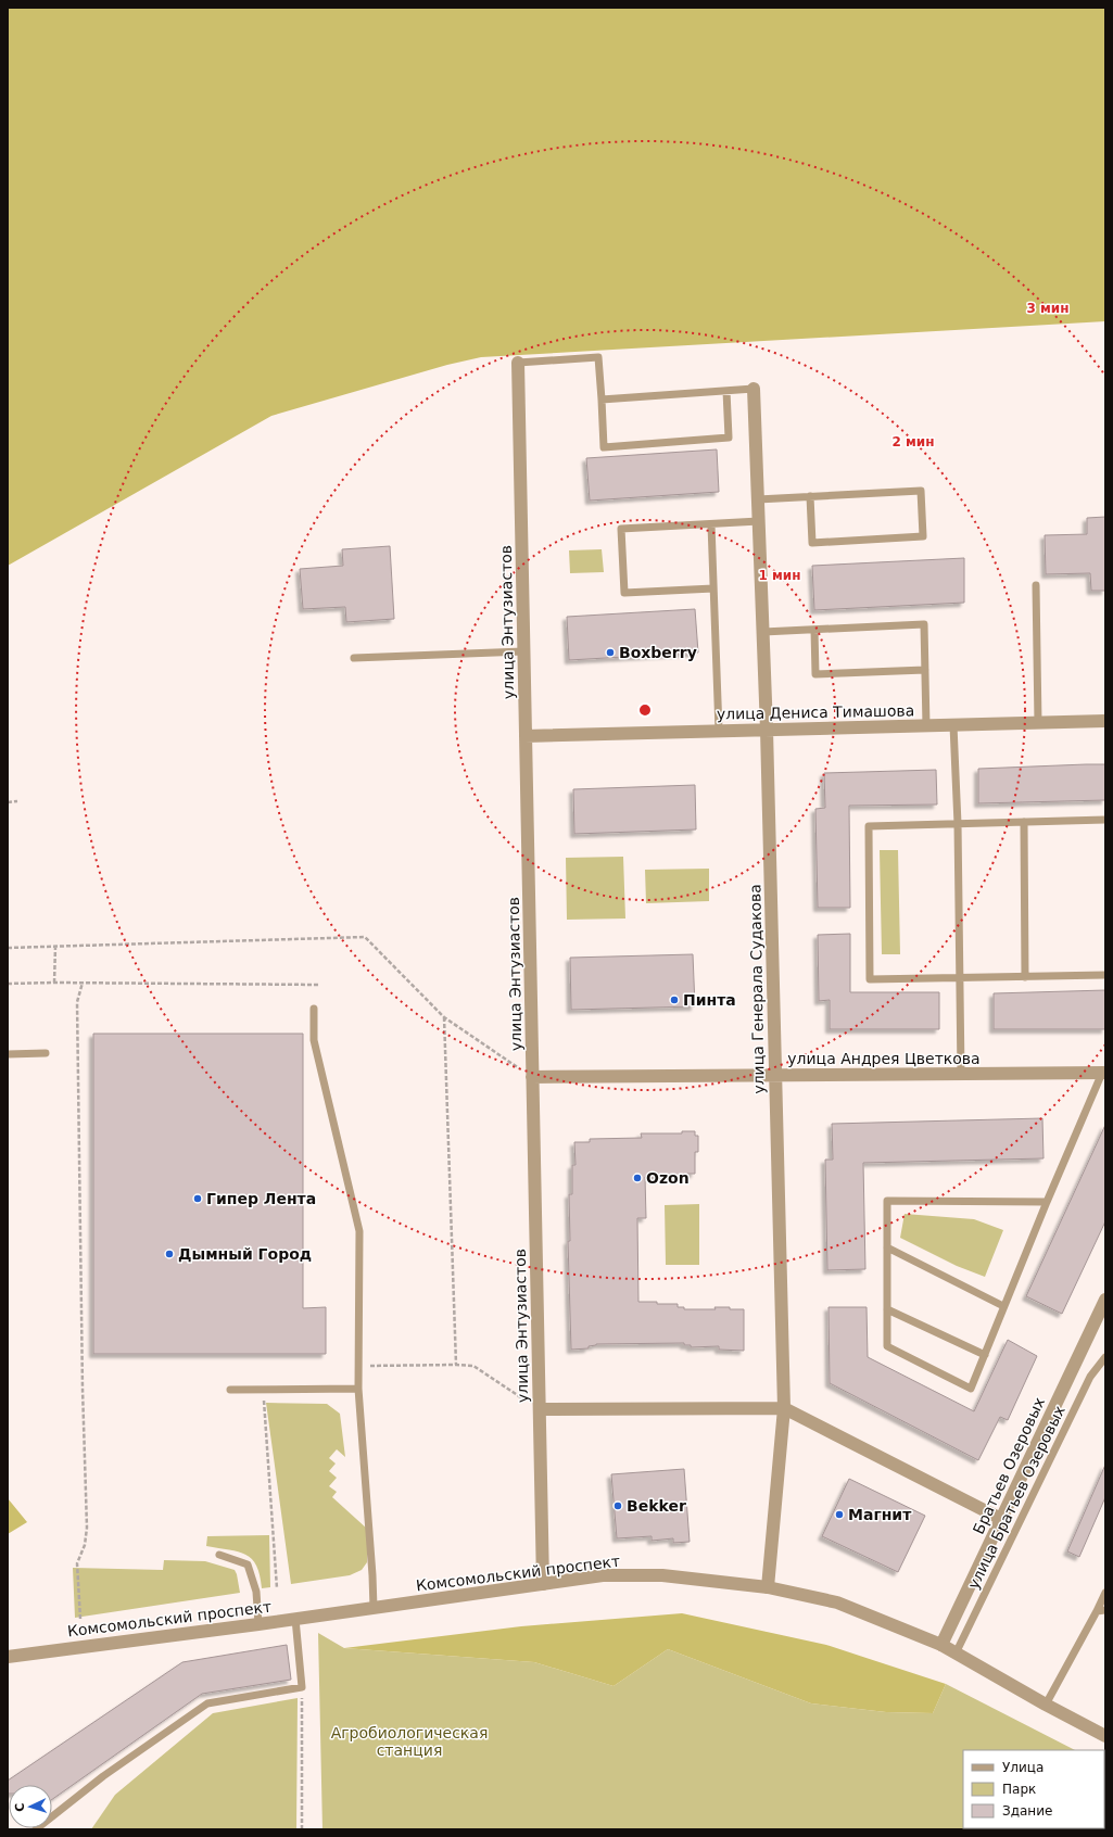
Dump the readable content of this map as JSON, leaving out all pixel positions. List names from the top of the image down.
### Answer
{
  "streets": {
    "street": [
      "улица Энтузиастов",
      "улица Дениса Тимашова",
      "улица Генерала Судакова",
      "улица Андрея Цветкова",
      "Братьев Озеровых",
      "Комсомольский проспект"
    ],
    "lane": ["улица Братьев Озеровых"]
  },
  "crossings": [
    ["улица Энтузиастов", "улица Дениса Тимашова"],
    ["улица Энтузиастов", "улица Андрея Цветкова"],
    ["улица Энтузиастов", "Комсомольский проспект"],
    ["улица Дениса Тимашова", "улица Генерала Судакова"],
    ["улица Генерала Судакова", "улица Андрея Цветкова"],
    ["улица Генерала Судакова", "Комсомольский проспект"],
    ["Братьев Озеровых", "Комсомольский проспект"],
    ["улица Братьев Озеровых", "Комсомольский проспект"]
  ],
  "parks": ["Агробиологическая станция"],
  "places": [
    "Boxberry",
    "Пинта",
    "Ozon",
    "Гипер Лента",
    "Дымный Город",
    "Bekker",
    "Магнит"
  ],
  "legend": ["Улица", "Парк", "Здание"],
  "north": "left",
  "rings": ["3 мин", "2 мин", "1 мин"]
}
